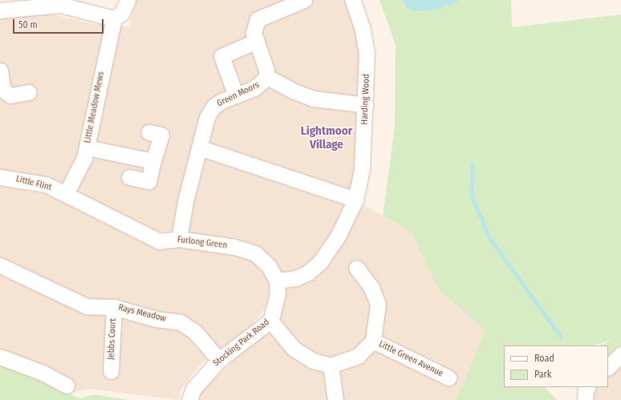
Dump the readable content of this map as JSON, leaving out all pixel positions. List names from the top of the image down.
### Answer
{
  "streets": {
    "street": [
      "Green Moors",
      "Harding Wood",
      "Little Meadow Mews",
      "Little Flint",
      "Furlong Green",
      "Rays Meadow",
      "Jebbs Court",
      "Stocking Park Road",
      "Little Green Avenue"
    ]
  },
  "crossings": [
    ["Green Moors", "Furlong Green"],
    ["Harding Wood", "Furlong Green"],
    ["Harding Wood", "Stocking Park Road"],
    ["Little Meadow Mews", "Little Flint"],
    ["Little Meadow Mews", "Furlong Green"],
    ["Little Flint", "Furlong Green"],
    ["Furlong Green", "Stocking Park Road"],
    ["Rays Meadow", "Jebbs Court"],
    ["Rays Meadow", "Stocking Park Road"]
  ],
  "districts": ["Lightmoor Village"],
  "legend": ["Road", "Park"],
  "scale_bar": "50 m"
}
